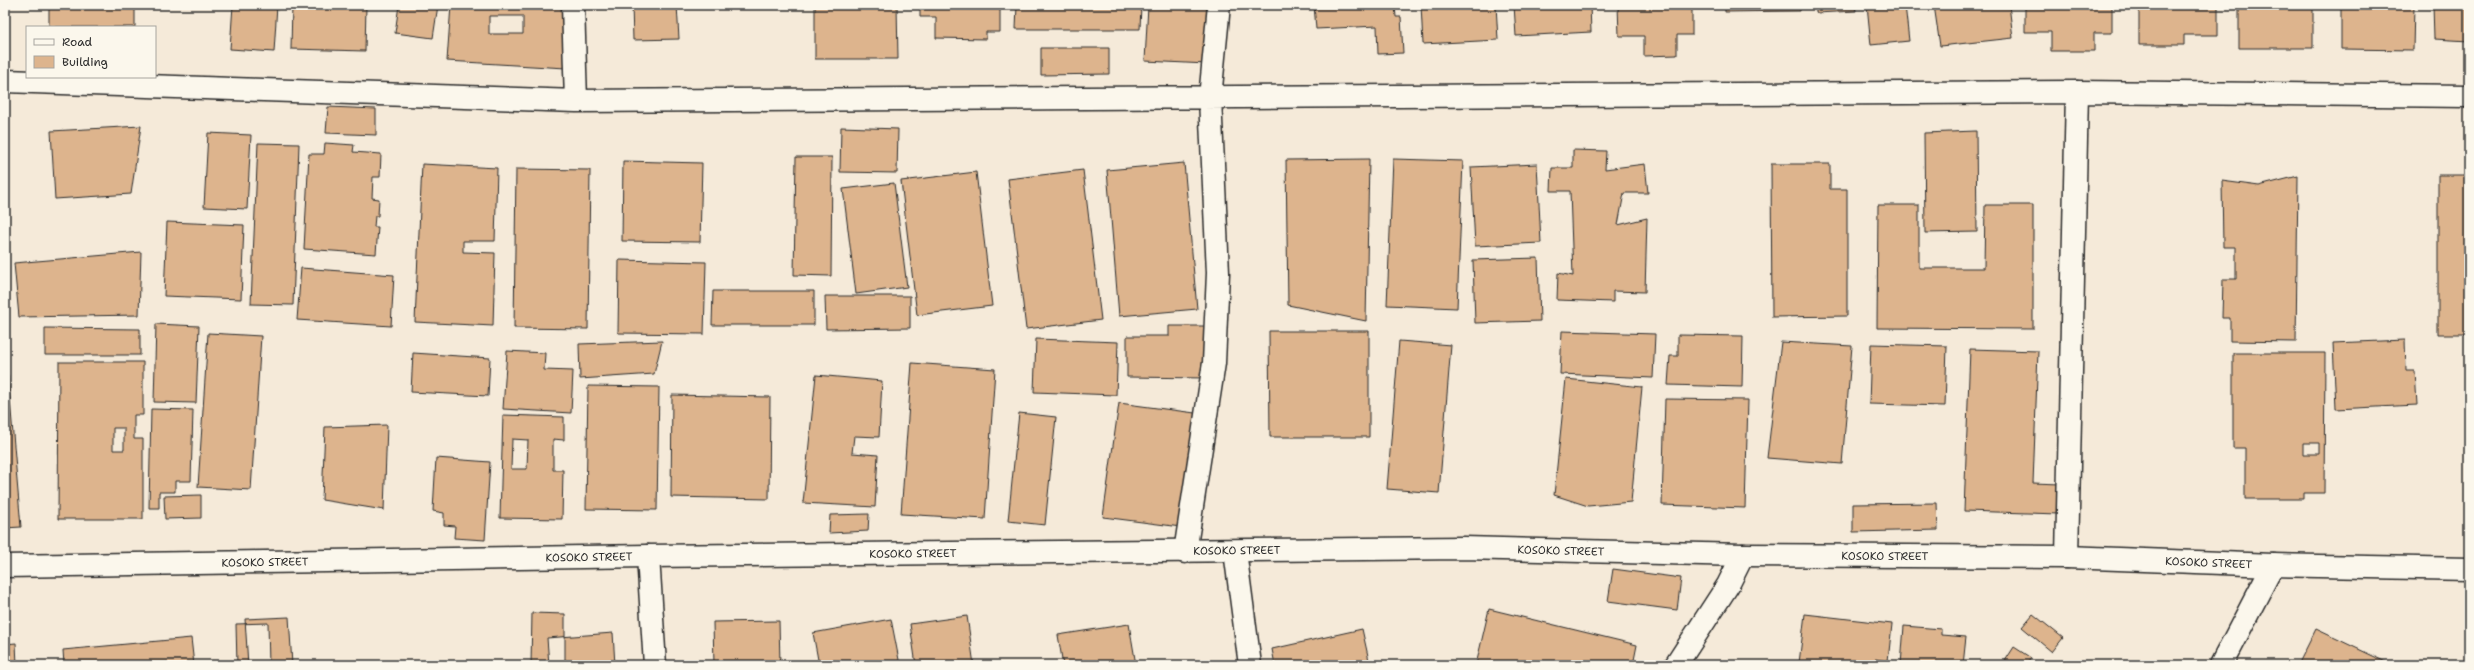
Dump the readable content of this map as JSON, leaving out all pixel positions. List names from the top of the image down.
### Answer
{
  "streets": {
    "street": ["KOSOKO STREET"]
  },
  "legend": ["Road", "Building"]
}
